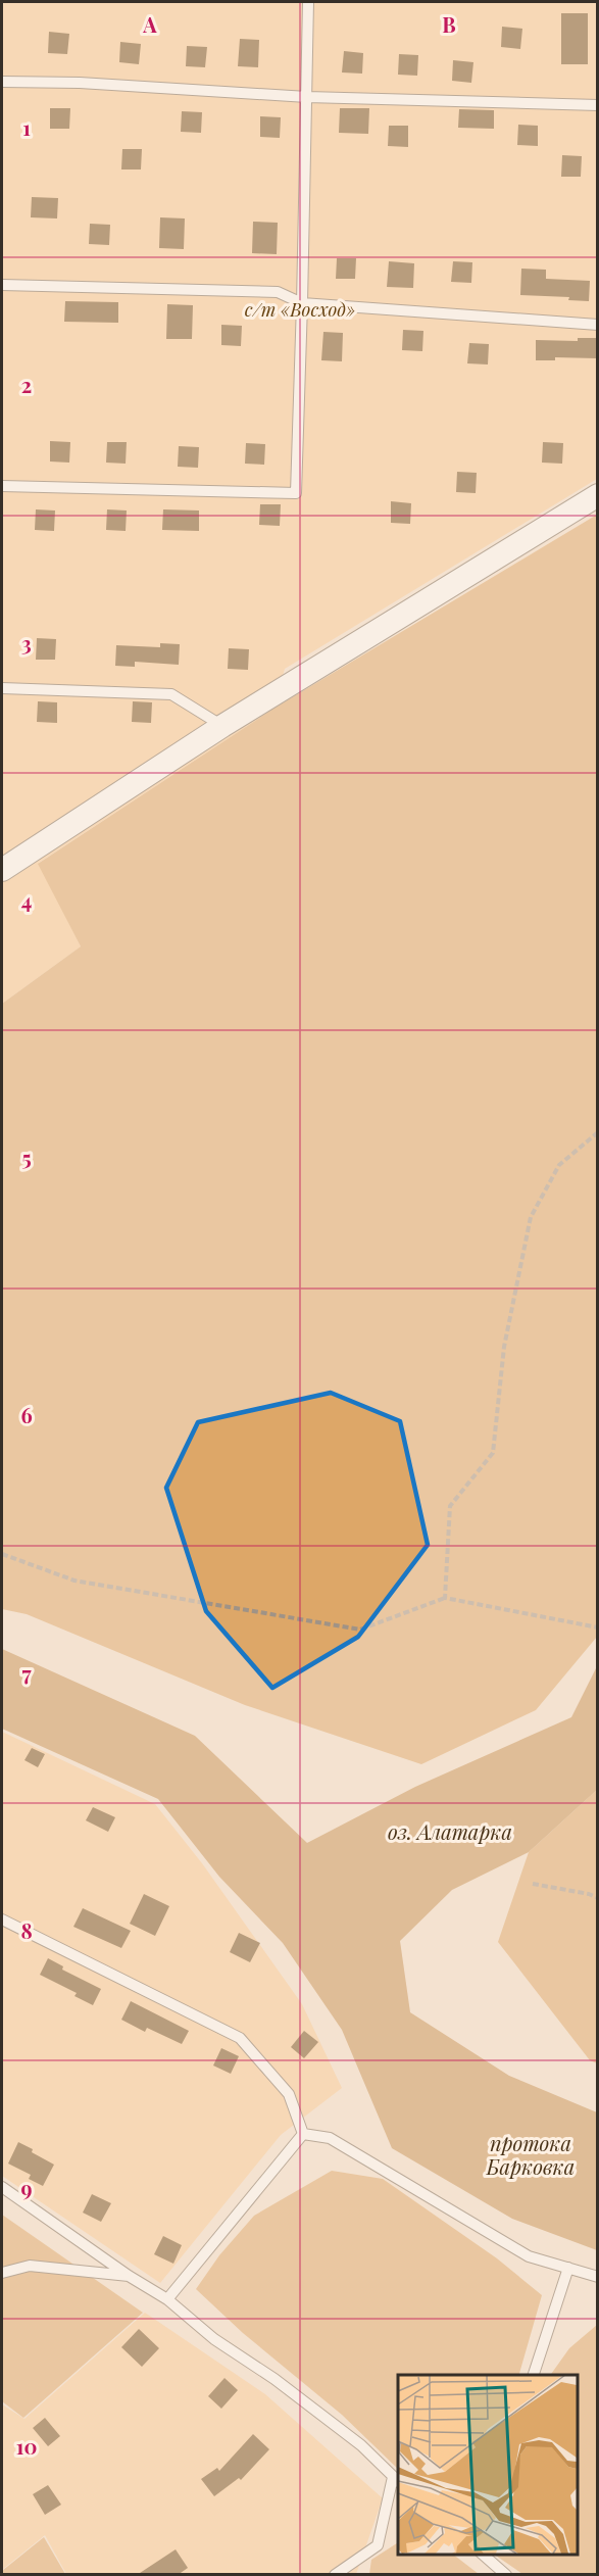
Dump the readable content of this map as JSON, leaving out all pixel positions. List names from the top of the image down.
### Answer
{
  "water": ["оз. Алатарка", "протока Барковка"],
  "parks": ["с/т «Восход»"],
  "grid": {
    "columns": ["A", "B"],
    "rows": [
      "1",
      "2",
      "3",
      "4",
      "5",
      "6",
      "7",
      "8",
      "9",
      "10"
    ]
  }
}
